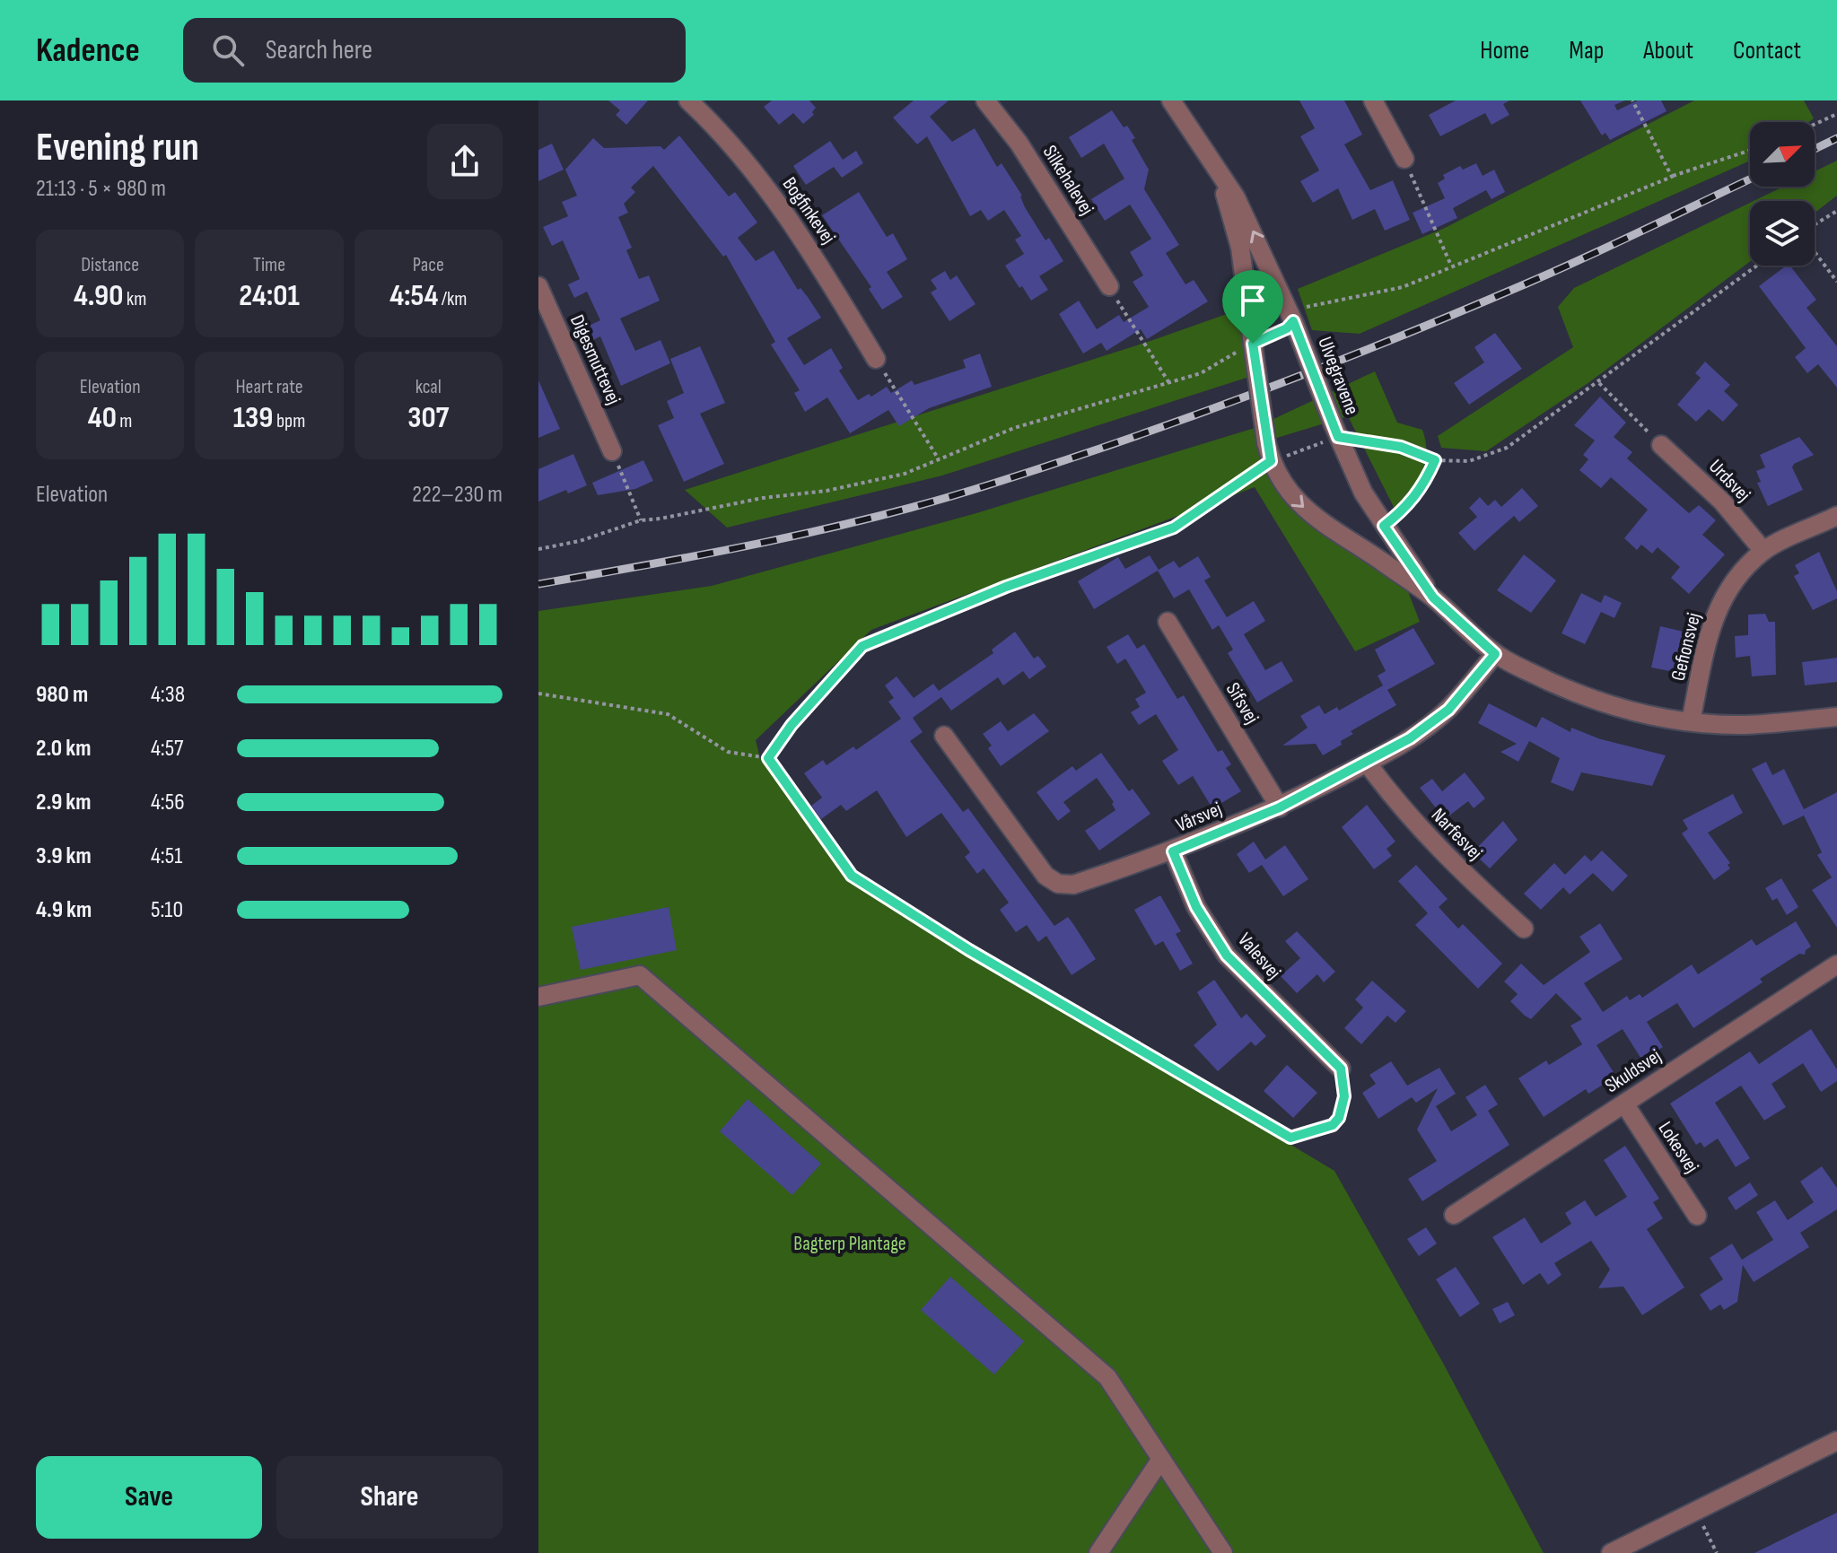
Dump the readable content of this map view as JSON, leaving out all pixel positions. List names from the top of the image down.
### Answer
{
  "streets": {
    "street": [
      "Silkehalevej",
      "Bogfinkevej",
      "Digesmuttevej",
      "Ulvegravene",
      "Urdsvej",
      "Gefionsvej",
      "Sifsvej",
      "Vårsvej",
      "Narfesvej",
      "Valesvej",
      "Skuldsvej",
      "Lokesvej"
    ]
  },
  "crossings": [
    ["Ulvegravene", "Gefionsvej"],
    ["Ulvegravene", "Vårsvej"],
    ["Urdsvej", "Gefionsvej"],
    ["Sifsvej", "Vårsvej"],
    ["Vårsvej", "Narfesvej"],
    ["Vårsvej", "Valesvej"],
    ["Skuldsvej", "Lokesvej"]
  ],
  "parks": ["Bagterp Plantage"],
  "north": "top right",
  "page": {
    "header": "Kadence",
    "search": "Search here",
    "nav": [
      "Home",
      "Map",
      "About",
      "Contact"
    ],
    "heading": ["Evening run", "21:13 · 5 × 980 m"],
    "stats": [
      ["Distance", "4.90 km"],
      ["Time", "24:01"],
      ["Pace", "4:54 /km"],
      ["Elevation", "40 m"],
      ["Heart rate", "139 bpm"],
      ["kcal", "307"]
    ],
    "chart": ["Elevation", "222–230 m"],
    "list": [
      {
        "name": "980 m",
        "note": "4:38"
      },
      {
        "name": "2.0 km",
        "note": "4:57"
      },
      {
        "name": "2.9 km",
        "note": "4:56"
      },
      {
        "name": "3.9 km",
        "note": "4:51"
      },
      {
        "name": "4.9 km",
        "note": "5:10"
      }
    ],
    "buttons": ["Save", "Share"]
  }
}
